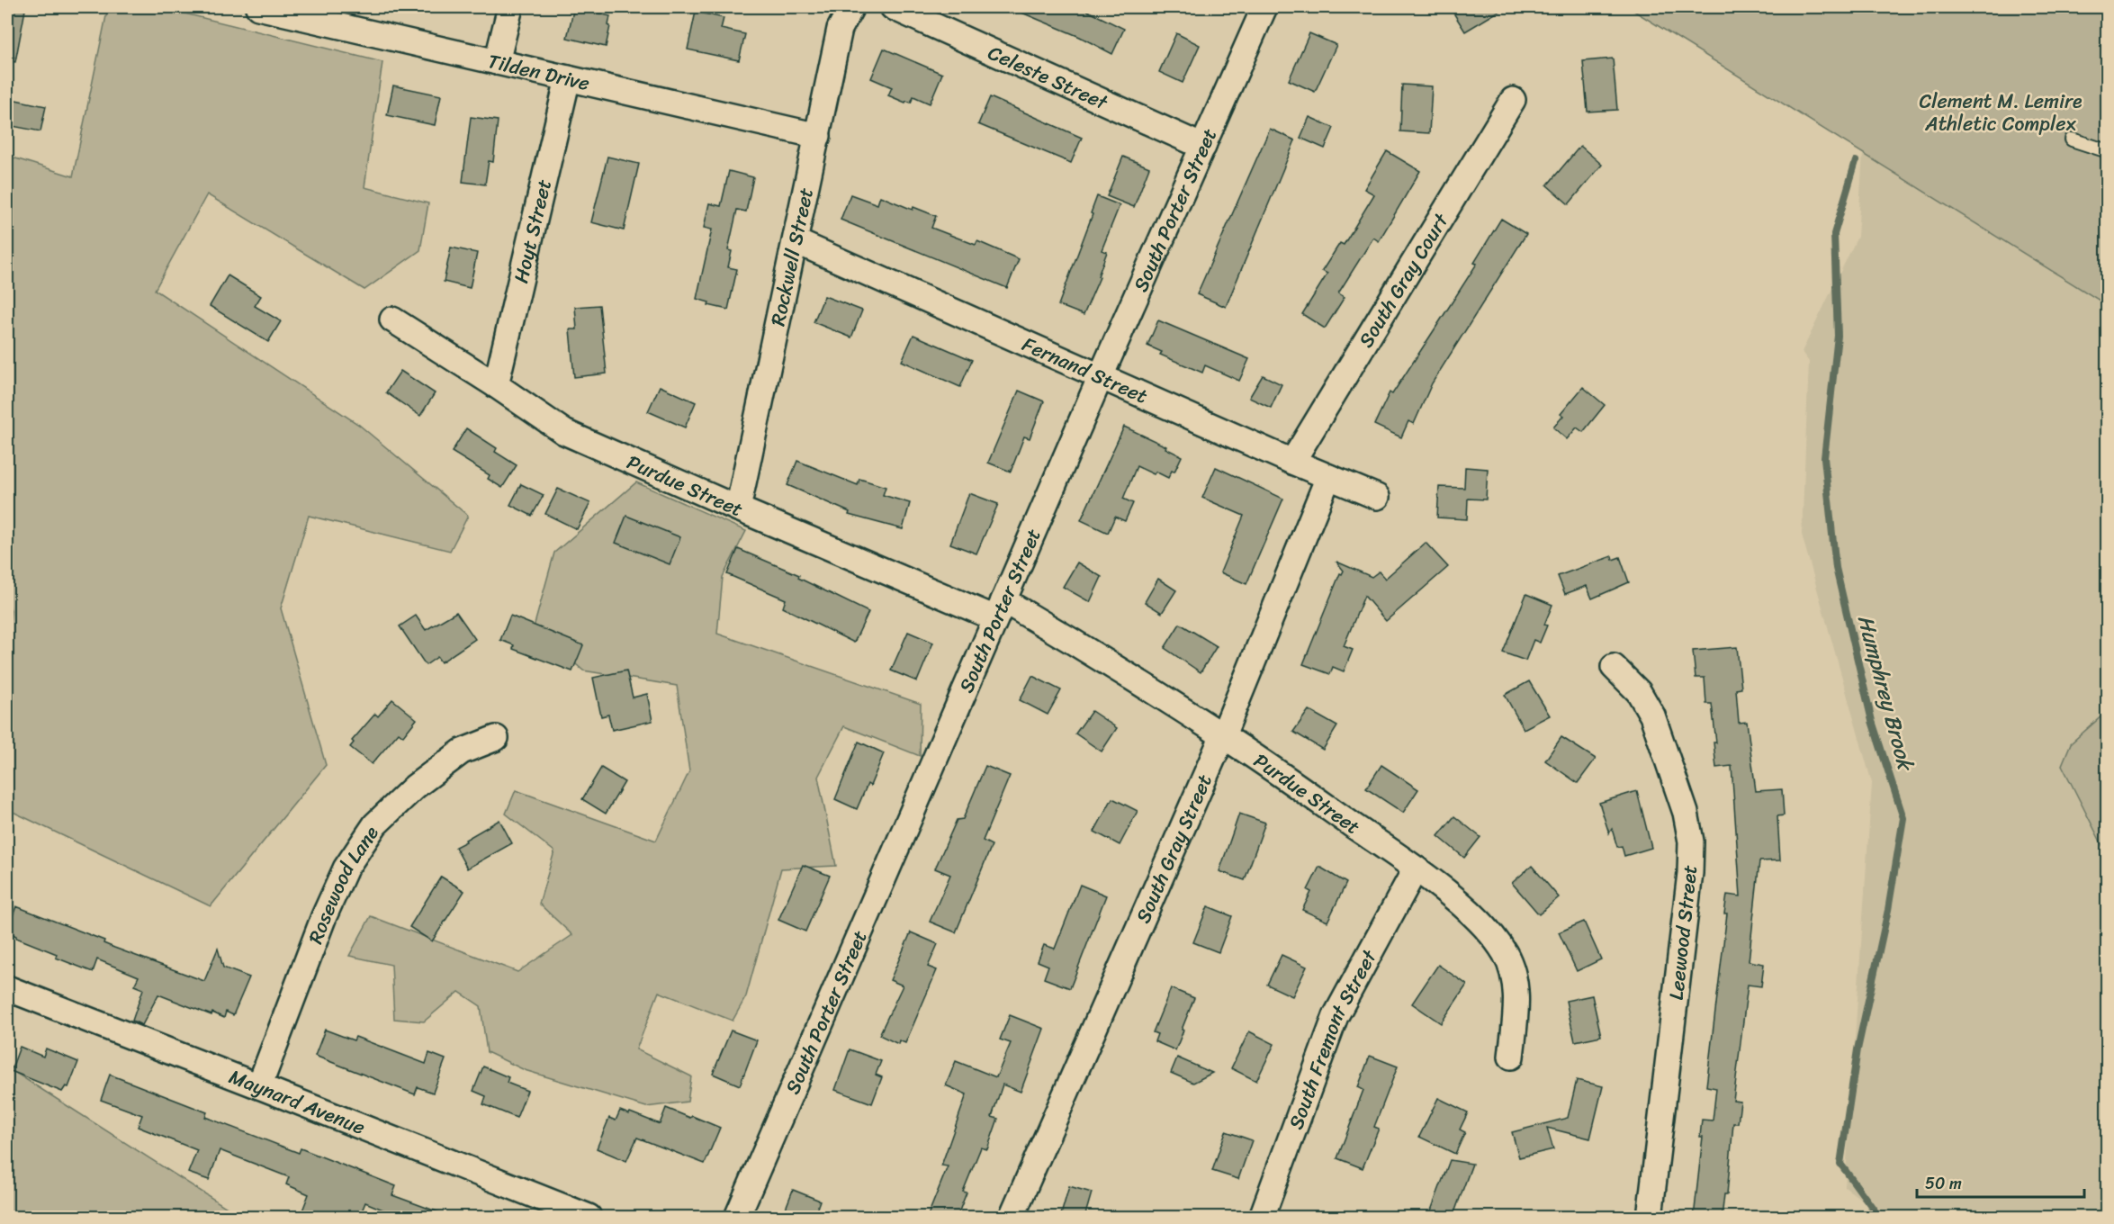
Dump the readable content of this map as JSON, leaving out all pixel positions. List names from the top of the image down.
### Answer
{
  "streets": {
    "street": [
      "Tilden Drive",
      "Celeste Street",
      "South Porter Street",
      "Hoyt Street",
      "Rockwell Street",
      "South Gray Court",
      "Fernand Street",
      "Purdue Street",
      "South Gray Street",
      "Rosewood Lane",
      "Leewood Street",
      "South Fremont Street",
      "Maynard Avenue"
    ]
  },
  "crossings": [
    ["Tilden Drive", "Hoyt Street"],
    ["Tilden Drive", "Rockwell Street"],
    ["Celeste Street", "South Porter Street"],
    ["South Porter Street", "Fernand Street"],
    ["South Porter Street", "Purdue Street"],
    ["Hoyt Street", "Purdue Street"],
    ["Rockwell Street", "Fernand Street"],
    ["Rockwell Street", "Purdue Street"],
    ["South Gray Court", "Fernand Street"],
    ["Fernand Street", "South Gray Street"],
    ["Purdue Street", "South Gray Street"],
    ["Purdue Street", "South Fremont Street"],
    ["Rosewood Lane", "Maynard Avenue"]
  ],
  "water": ["Humphrey Brook"],
  "parks": ["Clement M. Lemire Athletic Complex"],
  "scale_bar": "50 m"
}
